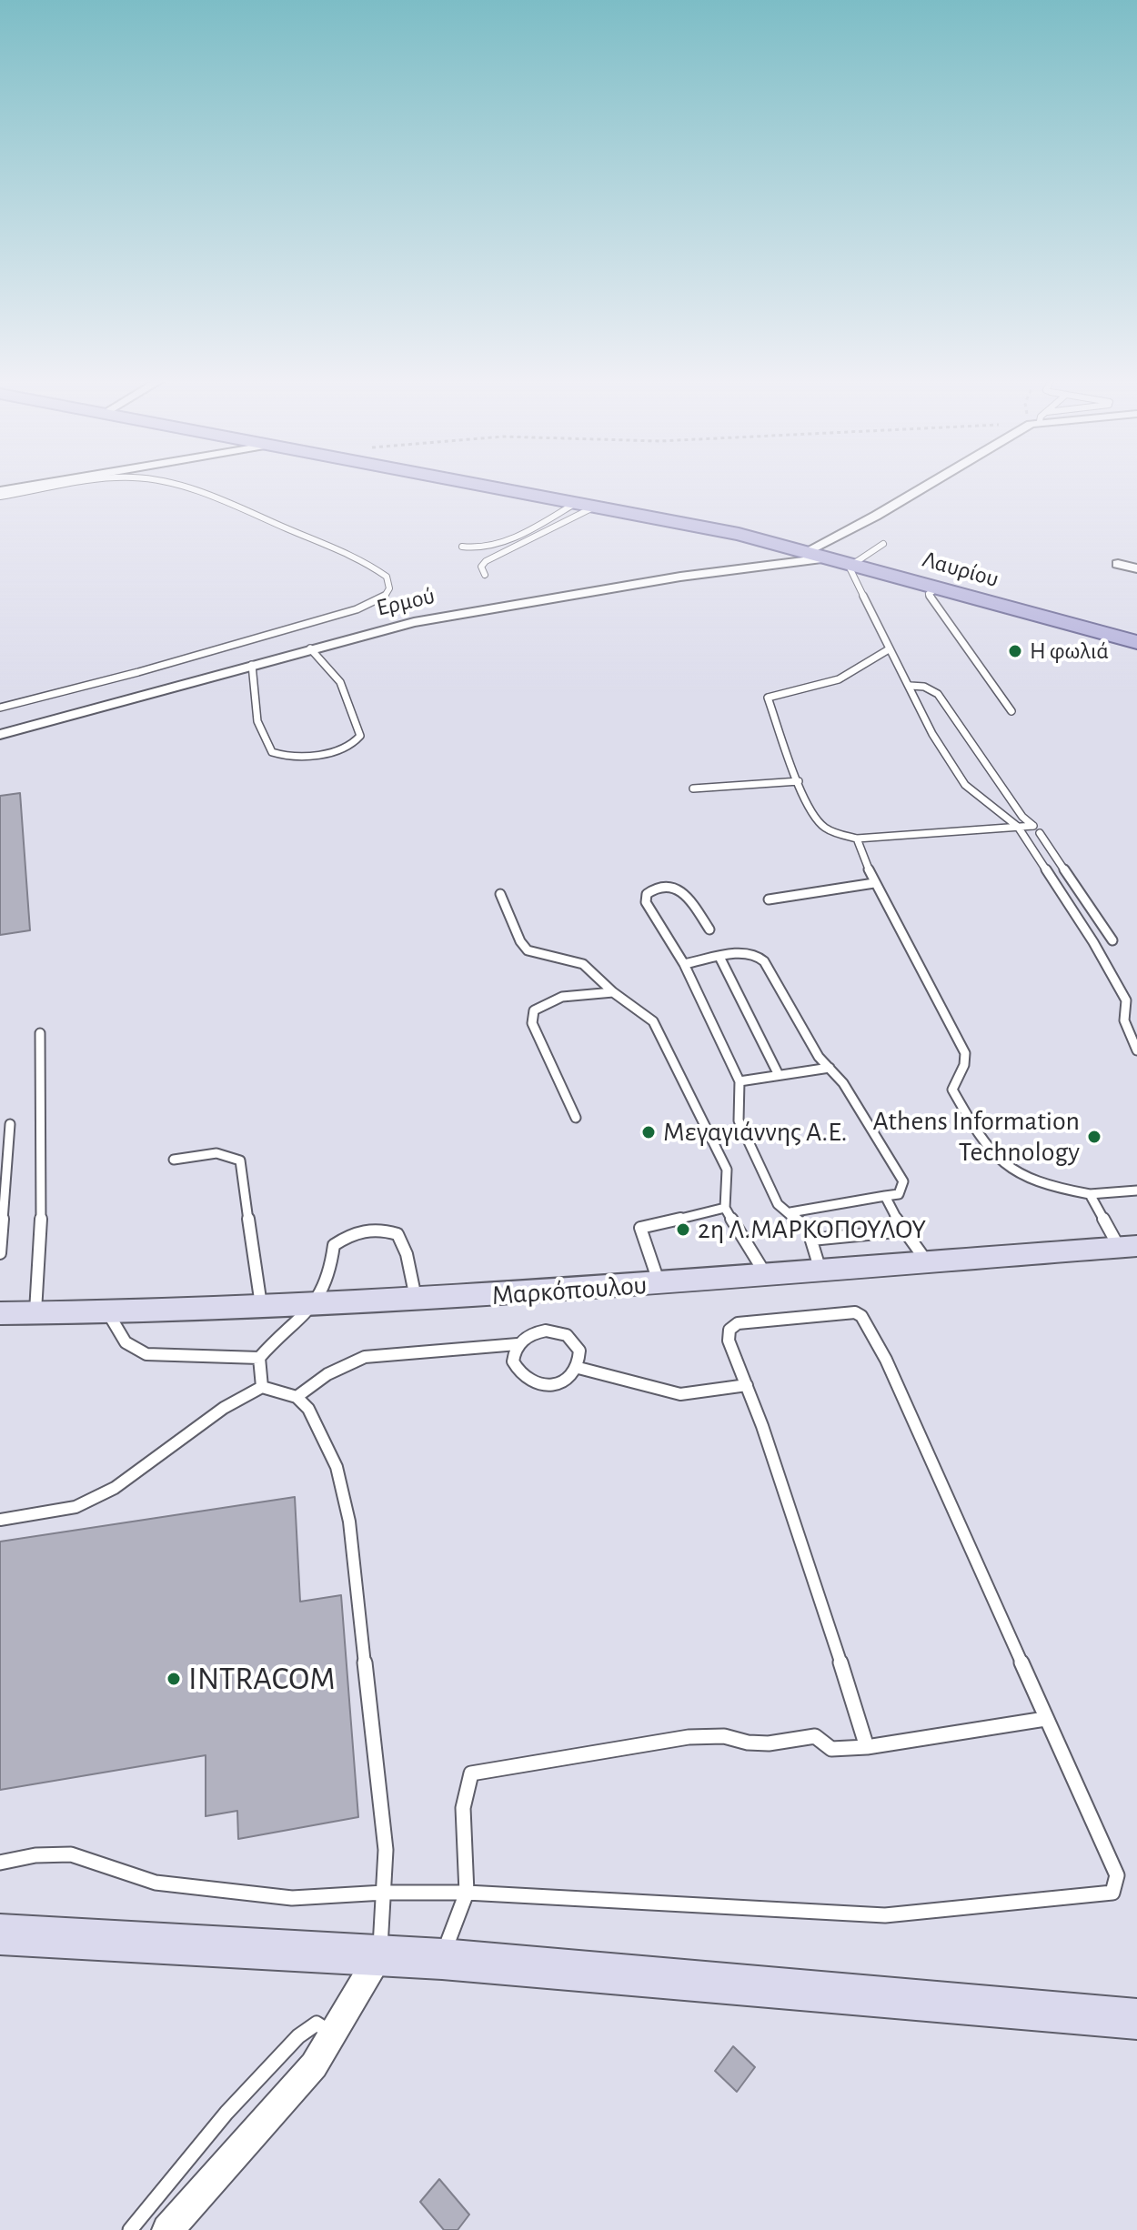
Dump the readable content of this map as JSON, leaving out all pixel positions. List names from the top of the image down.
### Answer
{
  "streets": {
    "main road": ["Λαυρίου", "Μαρκόπουλου"],
    "street": ["Ερμού"]
  },
  "crossings": [
    ["Λαυρίου", "Ερμού"]
  ],
  "places": [
    "Η φωλιά",
    "Μεγαγιάννης Α.Ε.",
    "Athens Information Technology",
    "2η Λ.ΜΑΡΚΟΠΟΥΛΟΥ",
    "INTRACOM"
  ]
}
